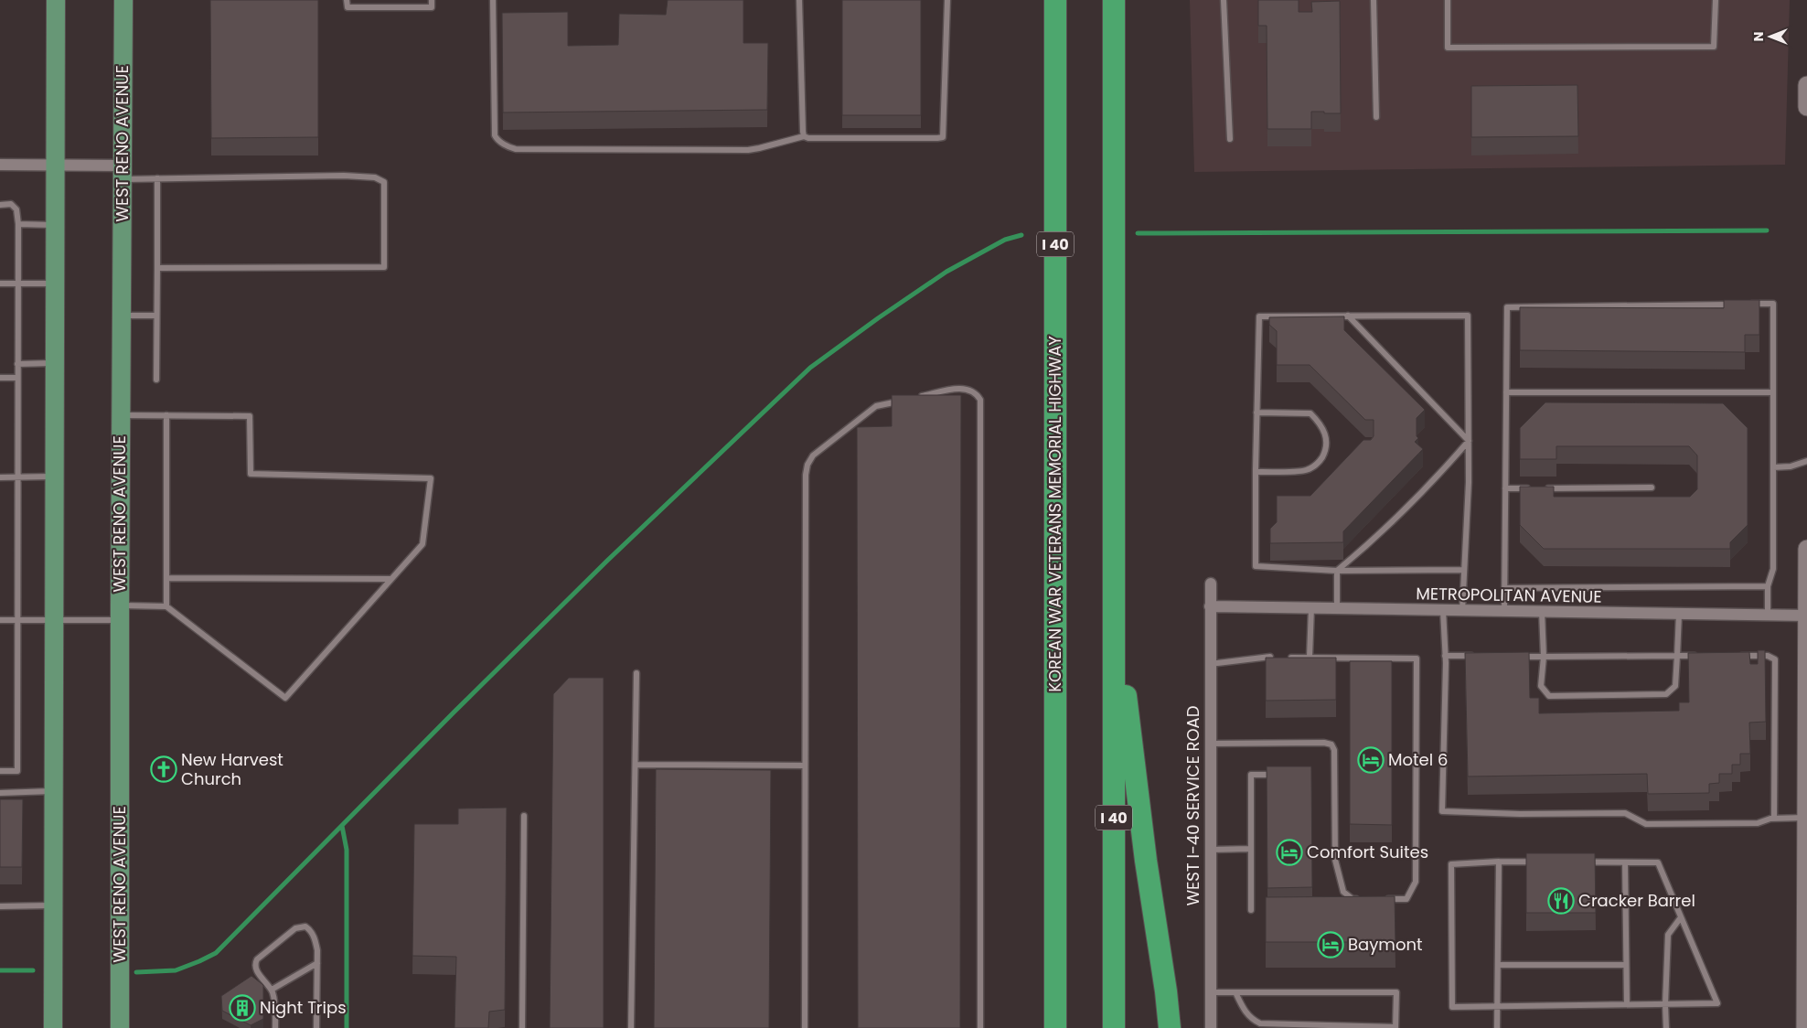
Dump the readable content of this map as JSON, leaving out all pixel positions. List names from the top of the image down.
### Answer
{
  "streets": {
    "highway": ["I 40", "KOREAN WAR VETERANS MEMORIAL HIGHWAY"],
    "main road": ["WEST RENO AVENUE"],
    "street": ["METROPOLITAN AVENUE", "WEST I-40 SERVICE ROAD"]
  },
  "crossings": [
    ["METROPOLITAN AVENUE", "WEST I-40 SERVICE ROAD"]
  ],
  "places": {
    "hotel": ["Motel 6", "Comfort Suites", "Baymont"],
    "church": ["New Harvest Church"],
    "restaurant": ["Cracker Barrel"],
    "building": ["Night Trips"]
  },
  "north": "left"
}
